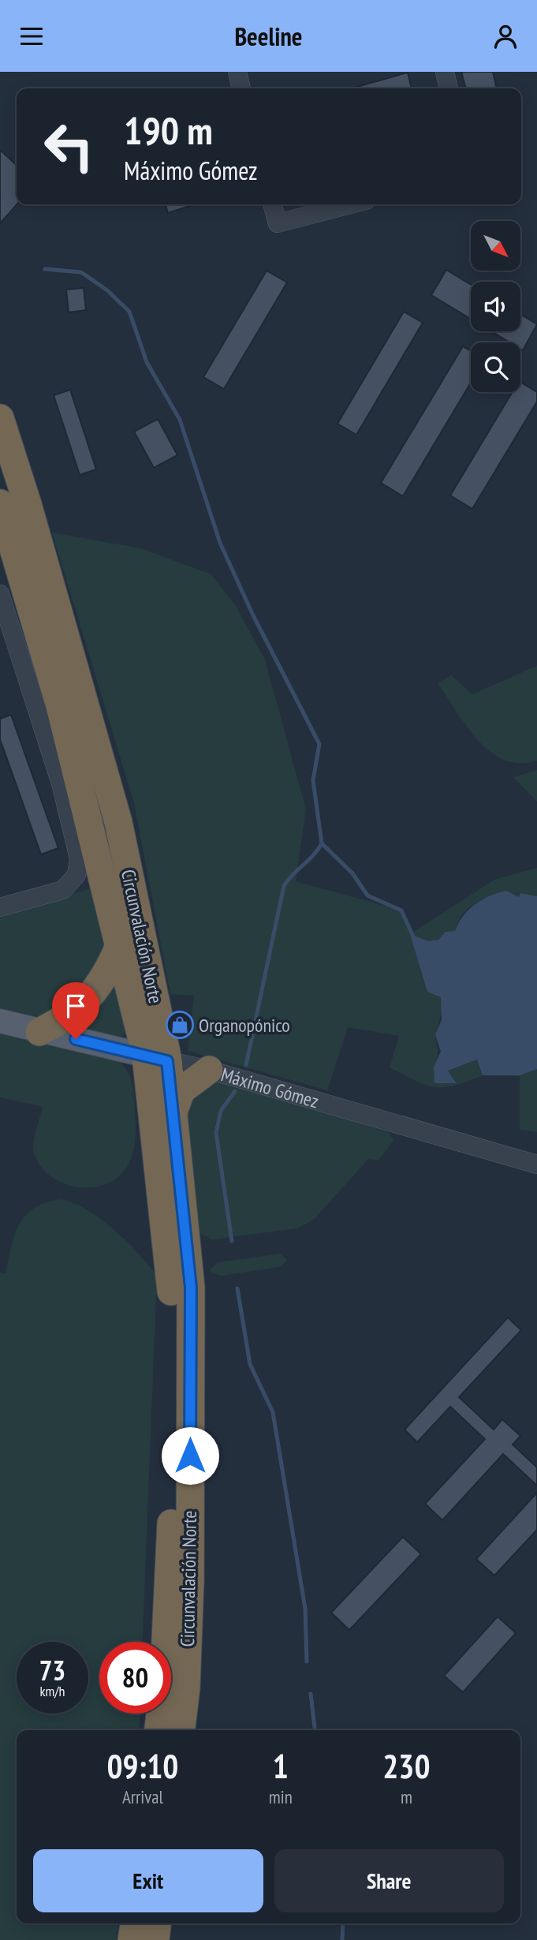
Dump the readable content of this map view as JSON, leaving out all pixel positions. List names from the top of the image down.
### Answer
{
  "streets": {
    "highway": ["Circunvalación Norte"],
    "main road": ["Máximo Gómez"]
  },
  "crossings": [
    ["Circunvalación Norte", "Máximo Gómez"]
  ],
  "places": {
    "shop": ["Organopónico"]
  },
  "north": "bottom right",
  "page": {
    "header": "Beeline",
    "turn": ["190 m", "Máximo Gómez"],
    "speed": "73 km/h",
    "limit": "80",
    "eta": [
      "09:10",
      "Arrival",
      "1",
      "min",
      "230",
      "m"
    ],
    "buttons": ["Exit", "Share"]
  }
}
